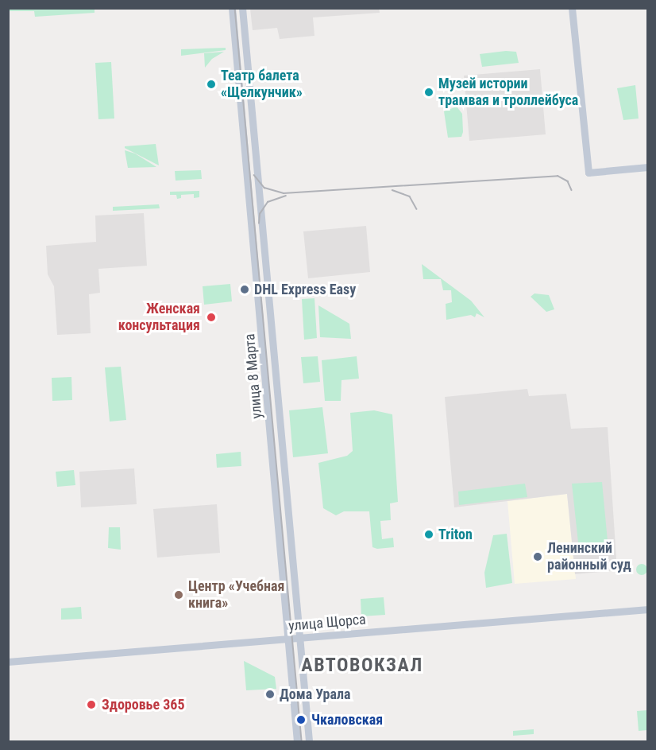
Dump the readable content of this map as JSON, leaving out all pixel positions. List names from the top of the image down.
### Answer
{
  "streets": {
    "main road": ["улица 8 Марта", "улица Щорса"]
  },
  "crossings": [
    ["улица 8 Марта", "улица Щорса"]
  ],
  "districts": ["АВТОВОКЗАЛ"],
  "places": [
    "Театр балета «Щелкунчик»",
    "Музей истории трамвая и троллейбуса",
    "DHL Express Easy",
    "Женская консультация",
    "Triton",
    "Ленинский районный суд",
    "Центр «Учебная книга»",
    "Дома Урала",
    "Здоровье 365",
    "Чкаловская"
  ]
}
